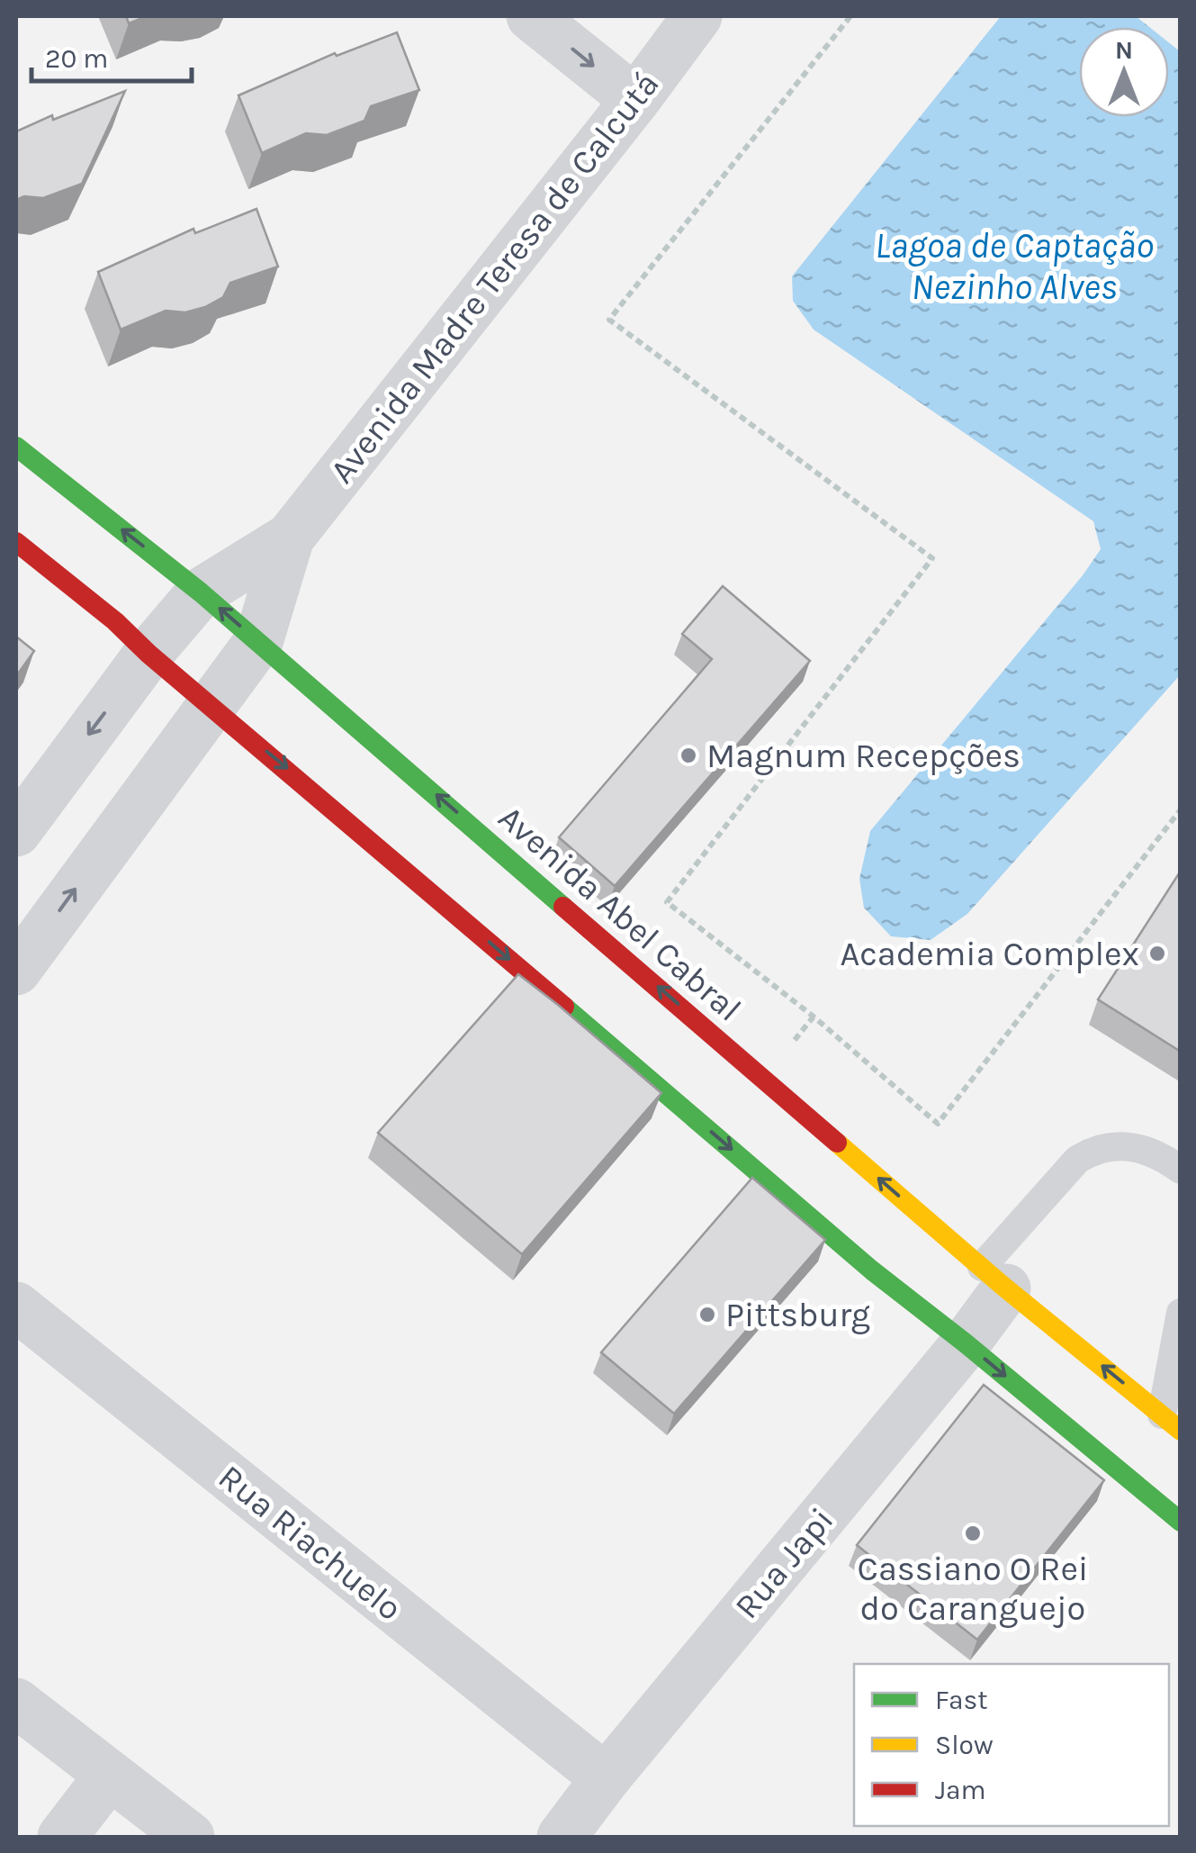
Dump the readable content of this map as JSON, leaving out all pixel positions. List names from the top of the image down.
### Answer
{
  "streets": {
    "main road": ["Avenida Abel Cabral"],
    "street": ["Avenida Madre Teresa de Calcutá", "Rua Riachuelo", "Rua Japi"]
  },
  "crossings": [
    ["Avenida Madre Teresa de Calcutá", "Avenida Abel Cabral"],
    ["Avenida Abel Cabral", "Rua Japi"],
    ["Rua Riachuelo", "Rua Japi"]
  ],
  "water": ["Lagoa de Captação Nezinho Alves"],
  "places": [
    "Magnum Recepções",
    "Academia Complex",
    "Pittsburg",
    "Cassiano O Rei do Caranguejo"
  ],
  "legend": ["Fast", "Slow", "Jam"],
  "scale_bar": "20 m",
  "north": "top"
}
